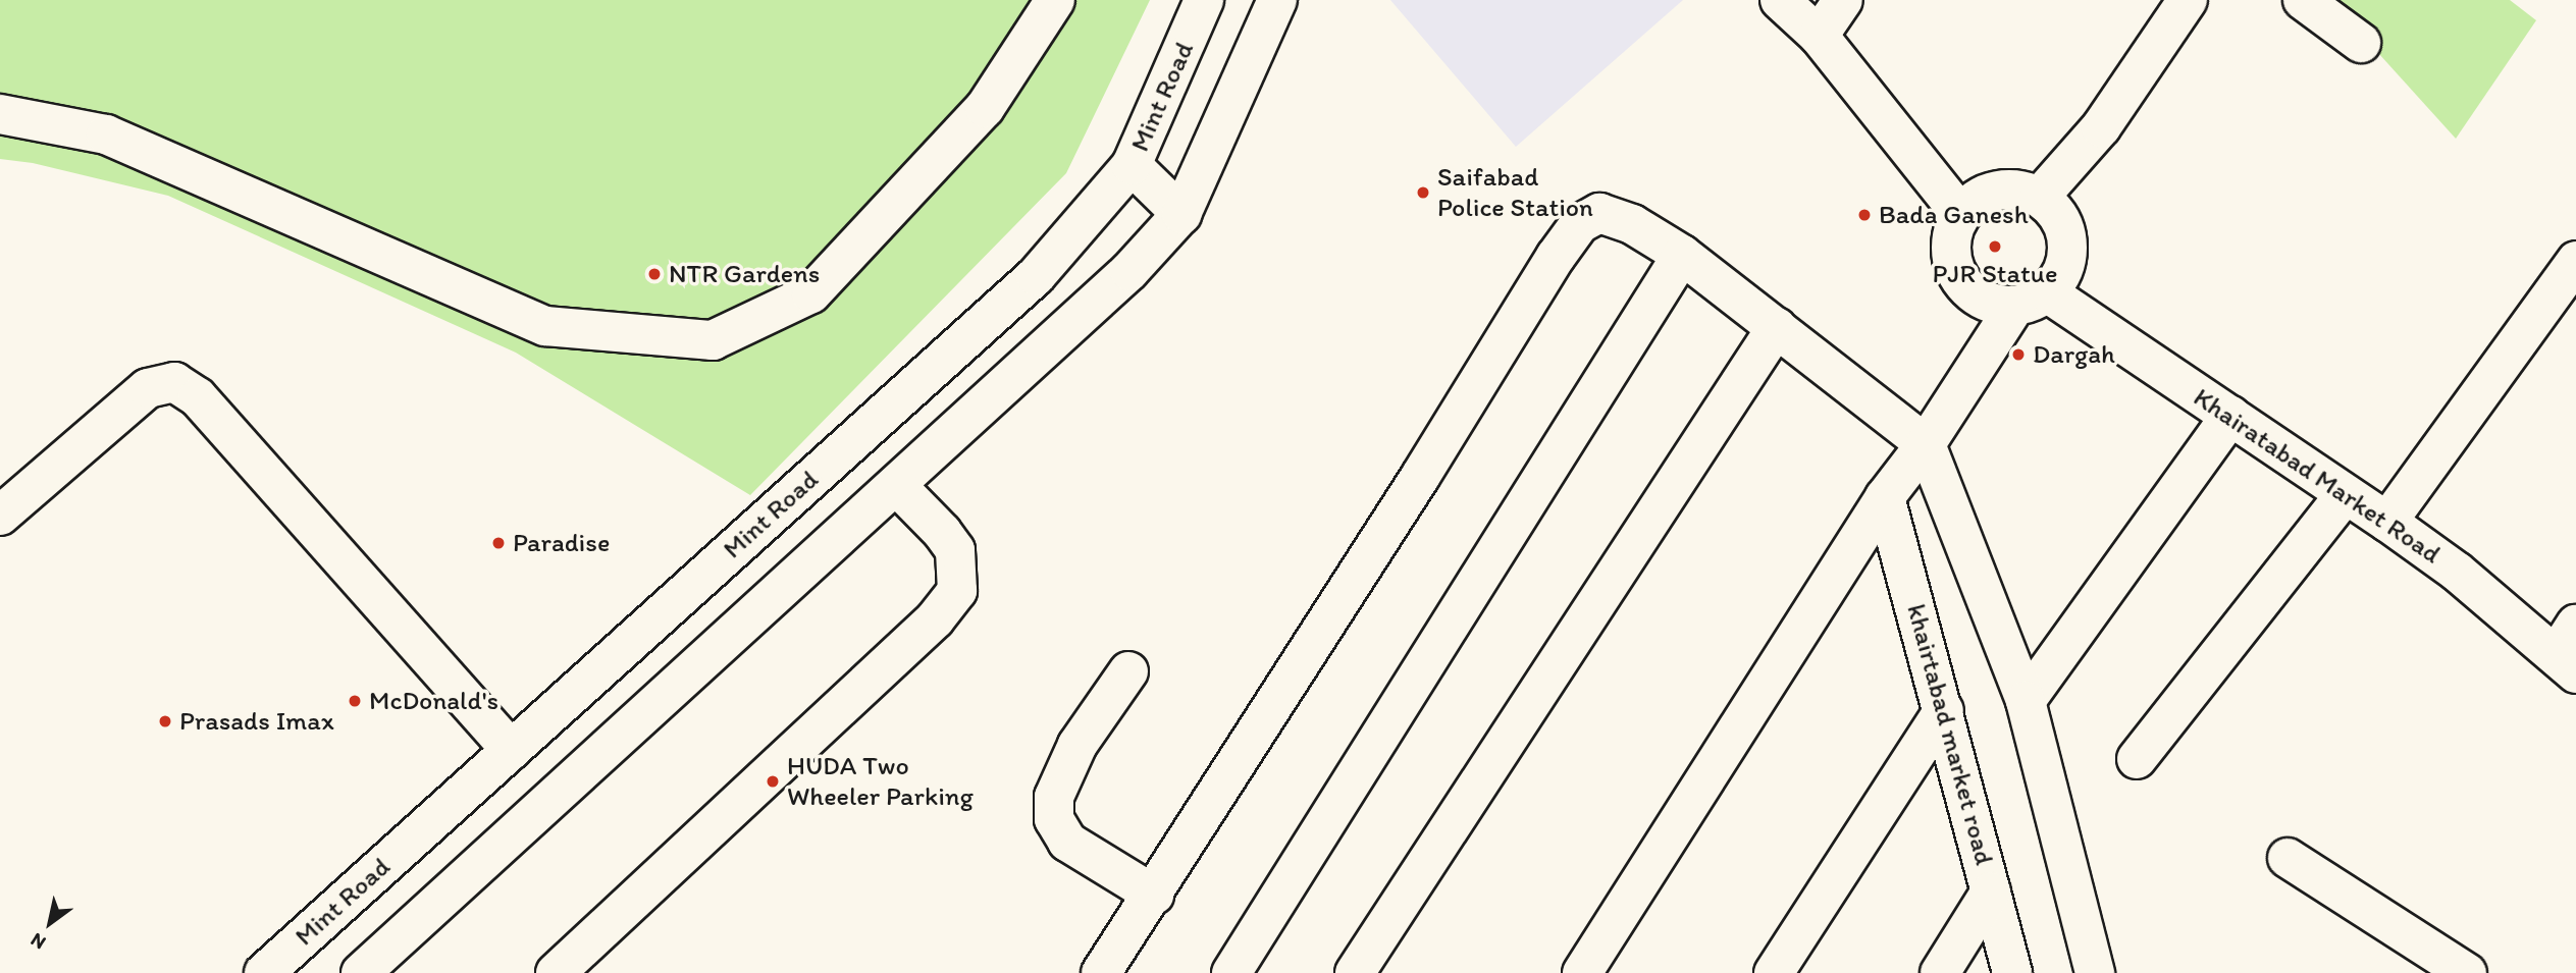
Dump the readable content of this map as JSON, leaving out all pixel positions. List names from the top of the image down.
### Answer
{
  "streets": {
    "street": ["Mint Road", "Khairatabad Market Road", "khairtabad market road"]
  },
  "places": [
    "Saifabad Police Station",
    "Bada Ganesh",
    "PJR Statue",
    "NTR Gardens",
    "Dargah",
    "Paradise",
    "McDonald's",
    "Prasads Imax",
    "HUDA Two Wheeler Parking"
  ],
  "north": "bottom left"
}
